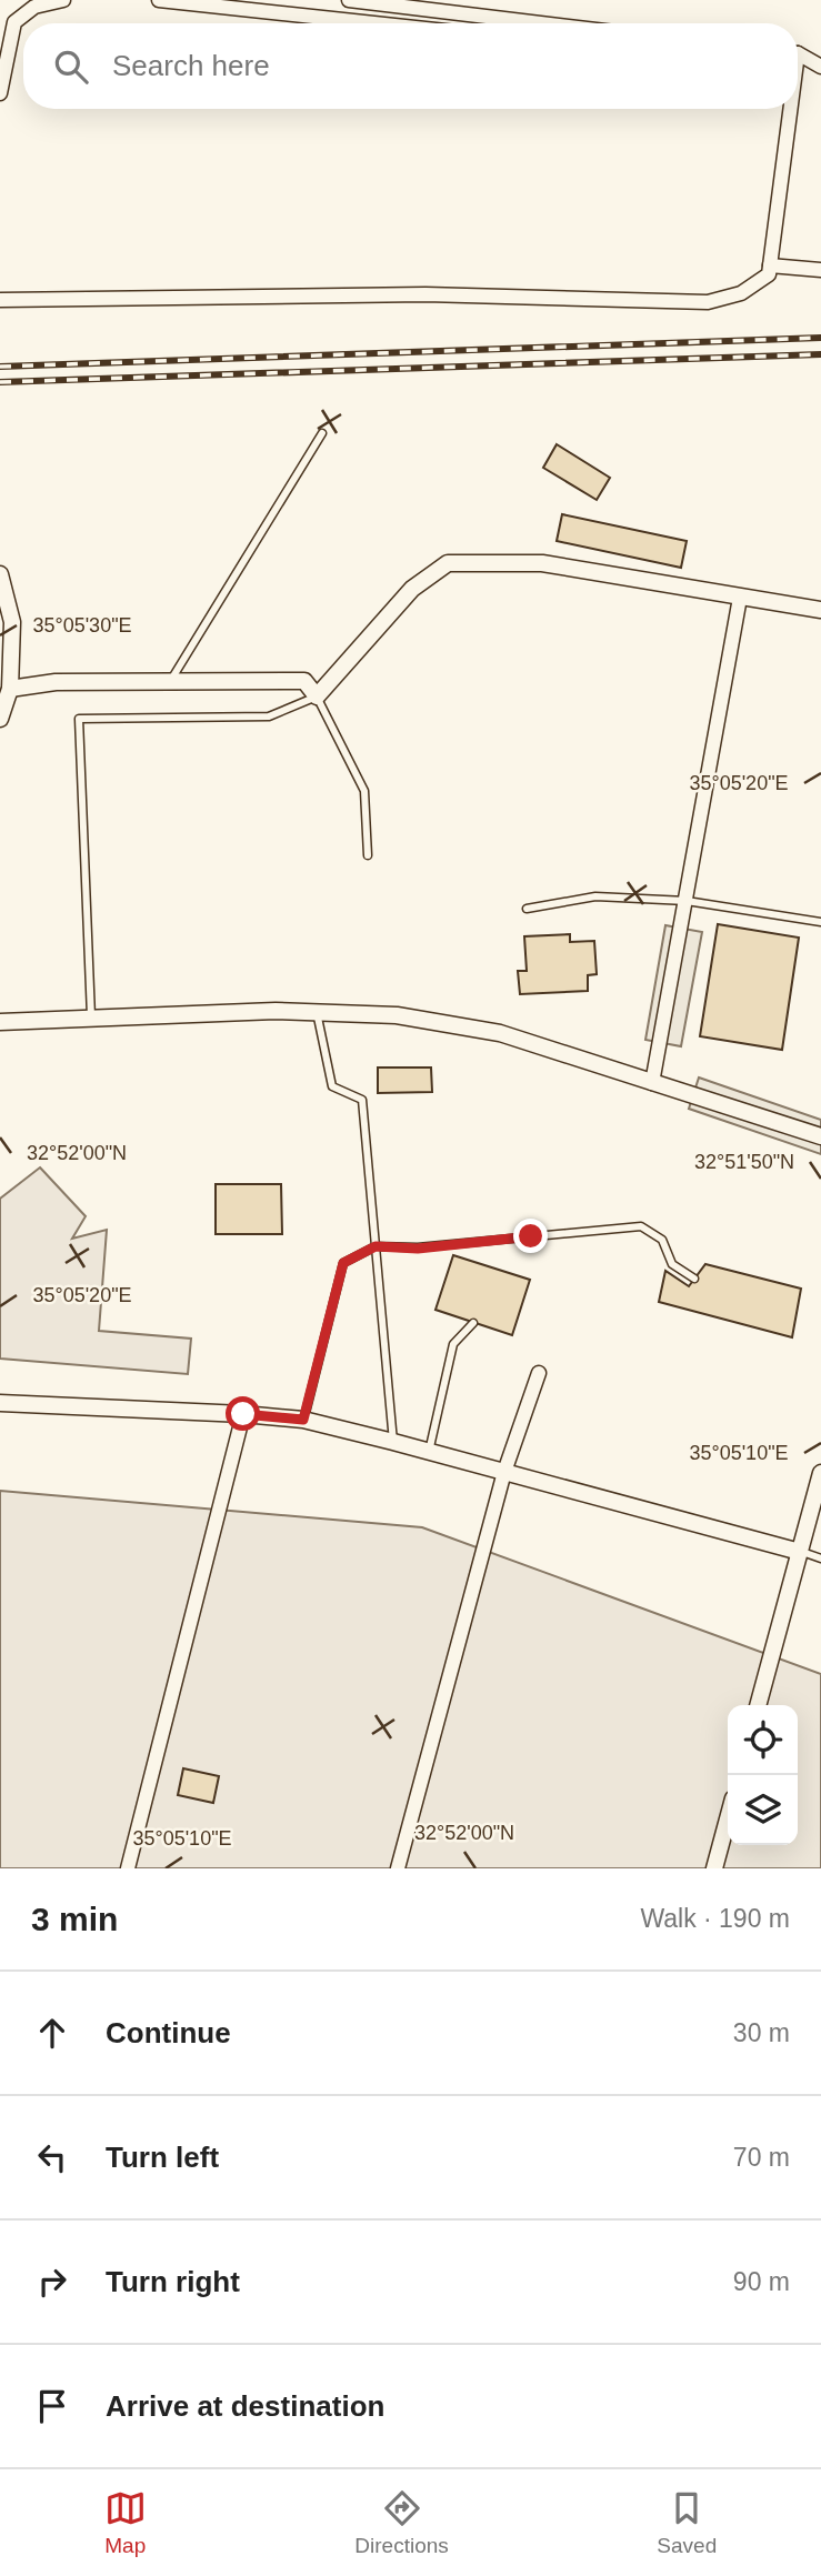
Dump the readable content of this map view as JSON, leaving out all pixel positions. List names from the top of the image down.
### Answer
{
  "page": {
    "search": "Search here",
    "heading": ["3 min", "Walk · 190 m"],
    "list": [
      ["Continue", "30 m"],
      ["Turn left", "70 m"],
      ["Turn right", "90 m"],
      "Arrive at destination"
    ],
    "nav": ["Map", "Directions", "Saved"]
  },
  "coordinates": [
    "35°05'30\"E",
    "35°05'20\"E",
    "32°52'00\"N",
    "32°51'50\"N",
    "35°05'10\"E"
  ]
}
